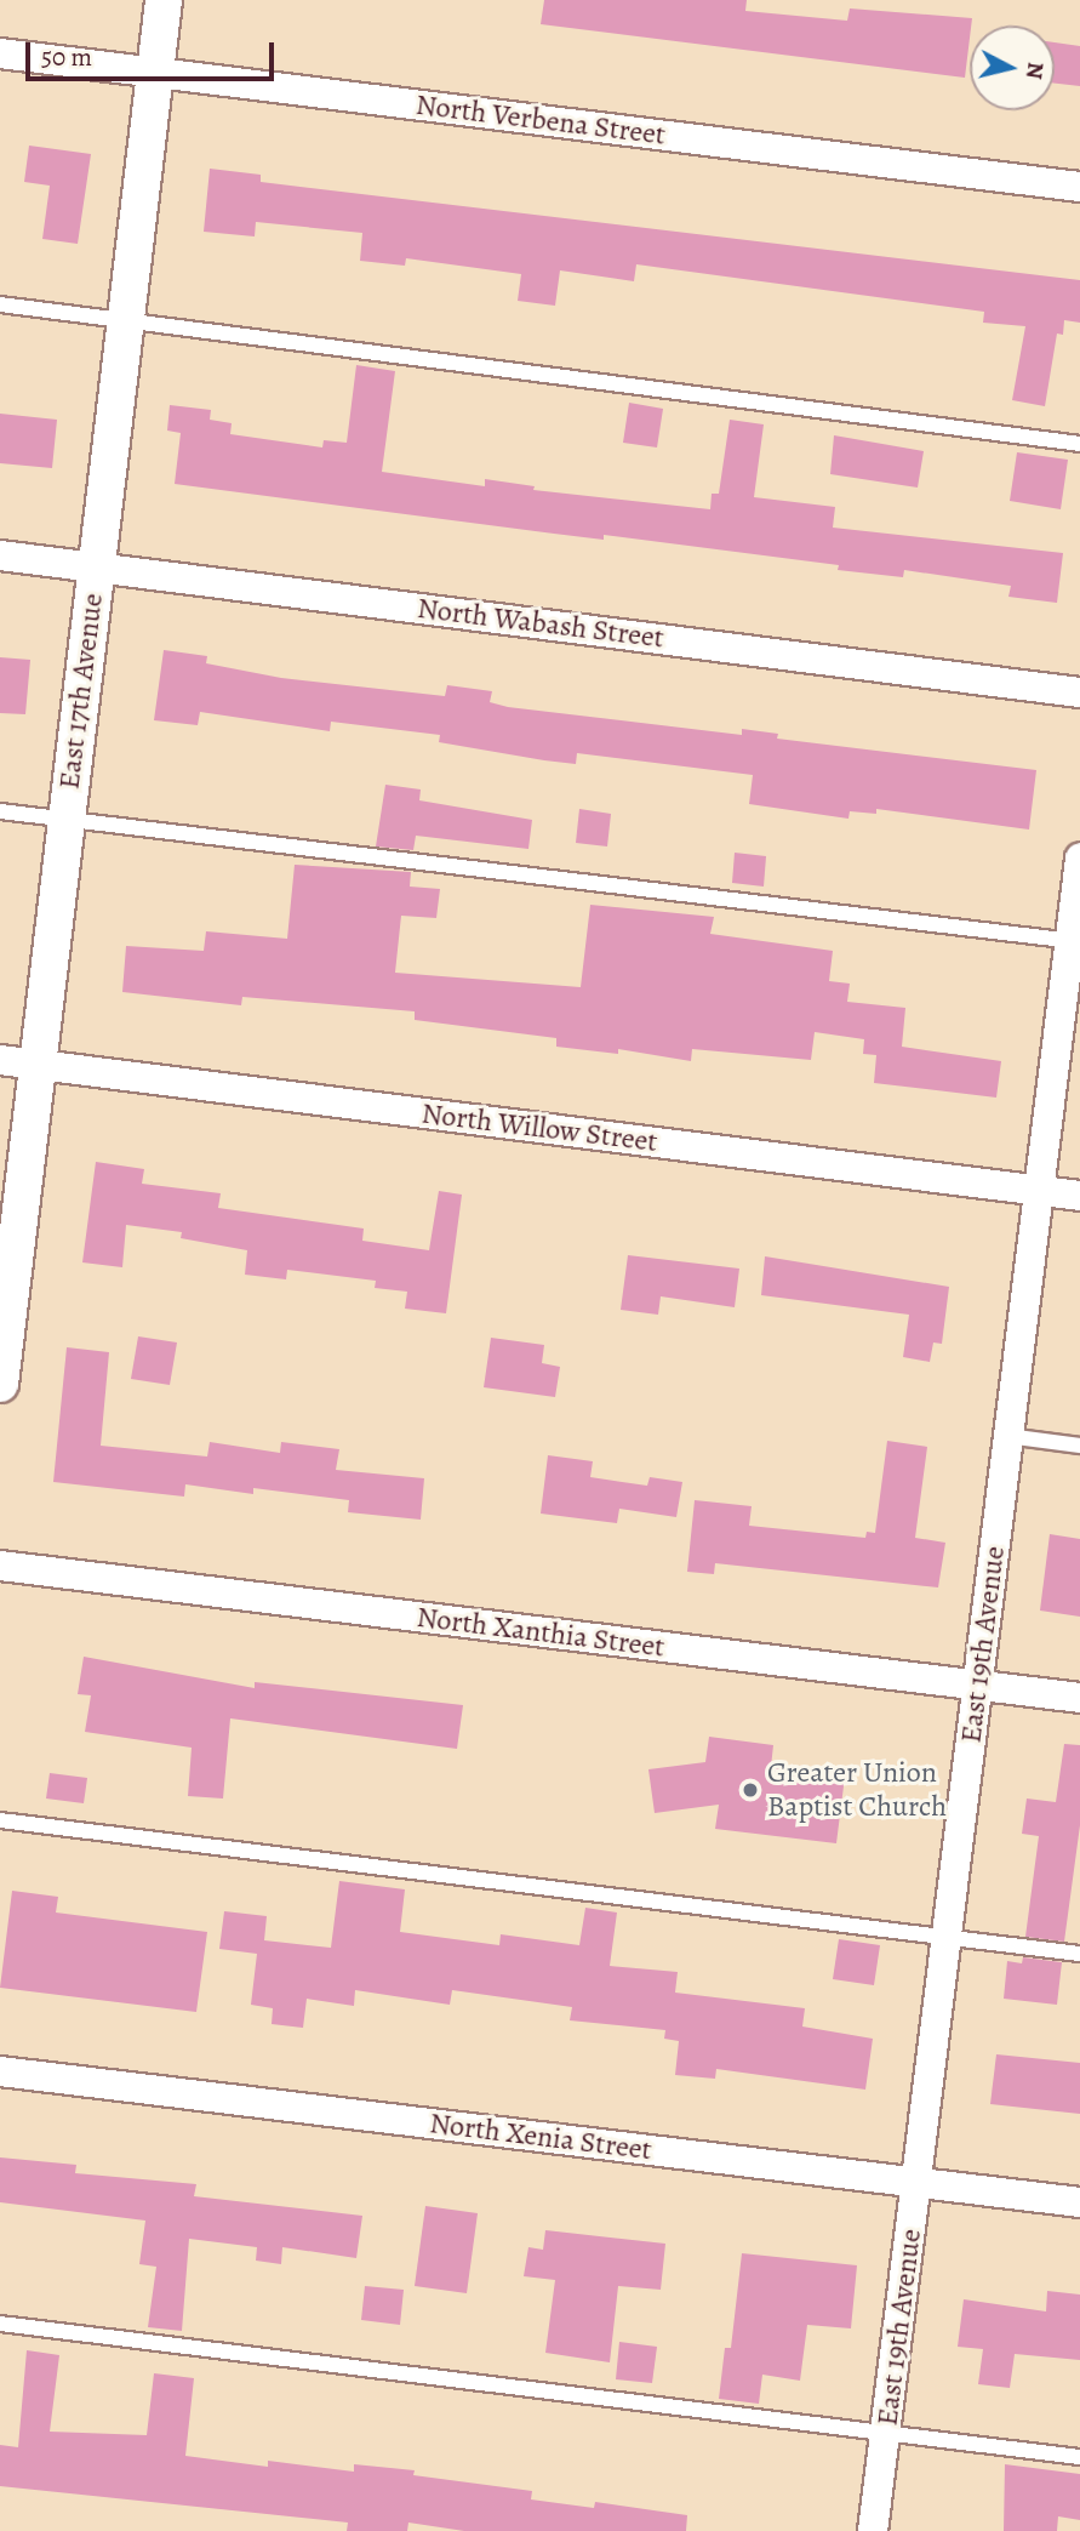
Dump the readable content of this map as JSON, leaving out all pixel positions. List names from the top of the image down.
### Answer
{
  "streets": {
    "street": [
      "North Verbena Street",
      "North Wabash Street",
      "East 17th Avenue",
      "North Willow Street",
      "North Xanthia Street",
      "East 19th Avenue",
      "North Xenia Street"
    ]
  },
  "crossings": [
    ["North Verbena Street", "East 17th Avenue"],
    ["North Wabash Street", "East 17th Avenue"],
    ["East 17th Avenue", "North Willow Street"],
    ["North Willow Street", "East 19th Avenue"],
    ["North Xanthia Street", "East 19th Avenue"],
    ["East 19th Avenue", "North Xenia Street"]
  ],
  "places": ["Greater Union Baptist Church"],
  "scale_bar": "50 m",
  "north": "right"
}
